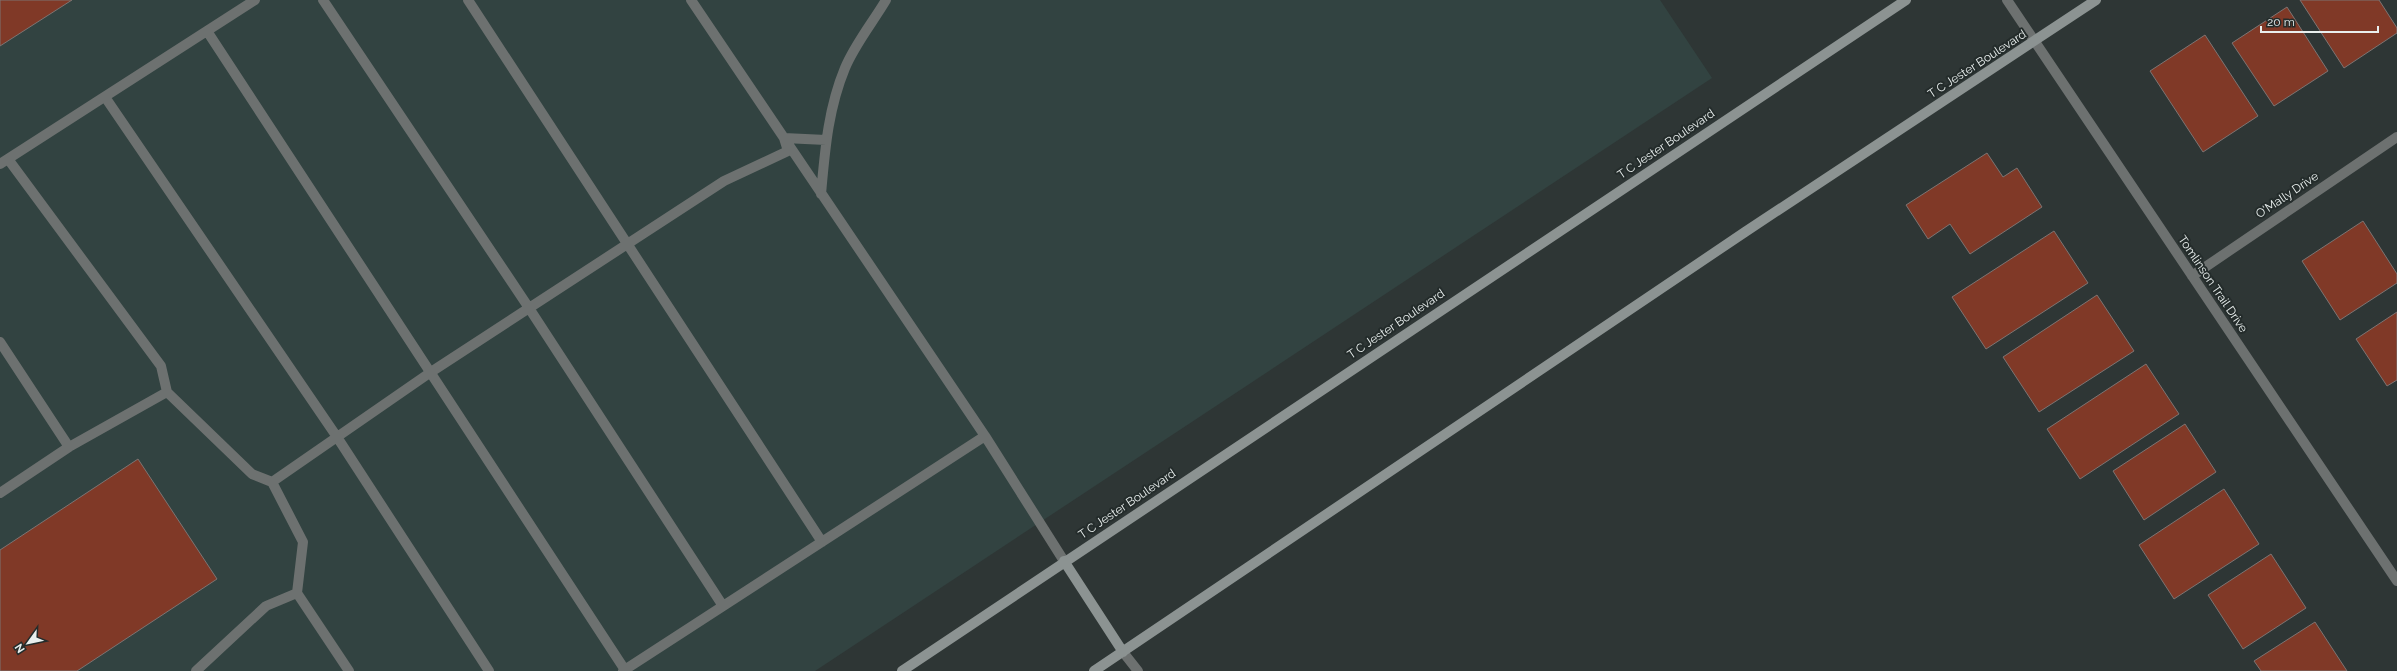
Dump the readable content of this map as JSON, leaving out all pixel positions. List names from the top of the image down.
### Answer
{
  "streets": {
    "main road": ["T C Jester Boulevard"],
    "street": ["O'Mally Drive", "Tomlinson Trail Drive"]
  },
  "crossings": [
    ["T C Jester Boulevard", "Tomlinson Trail Drive"],
    ["O'Mally Drive", "Tomlinson Trail Drive"]
  ],
  "scale_bar": "20 m",
  "north": "bottom left"
}
